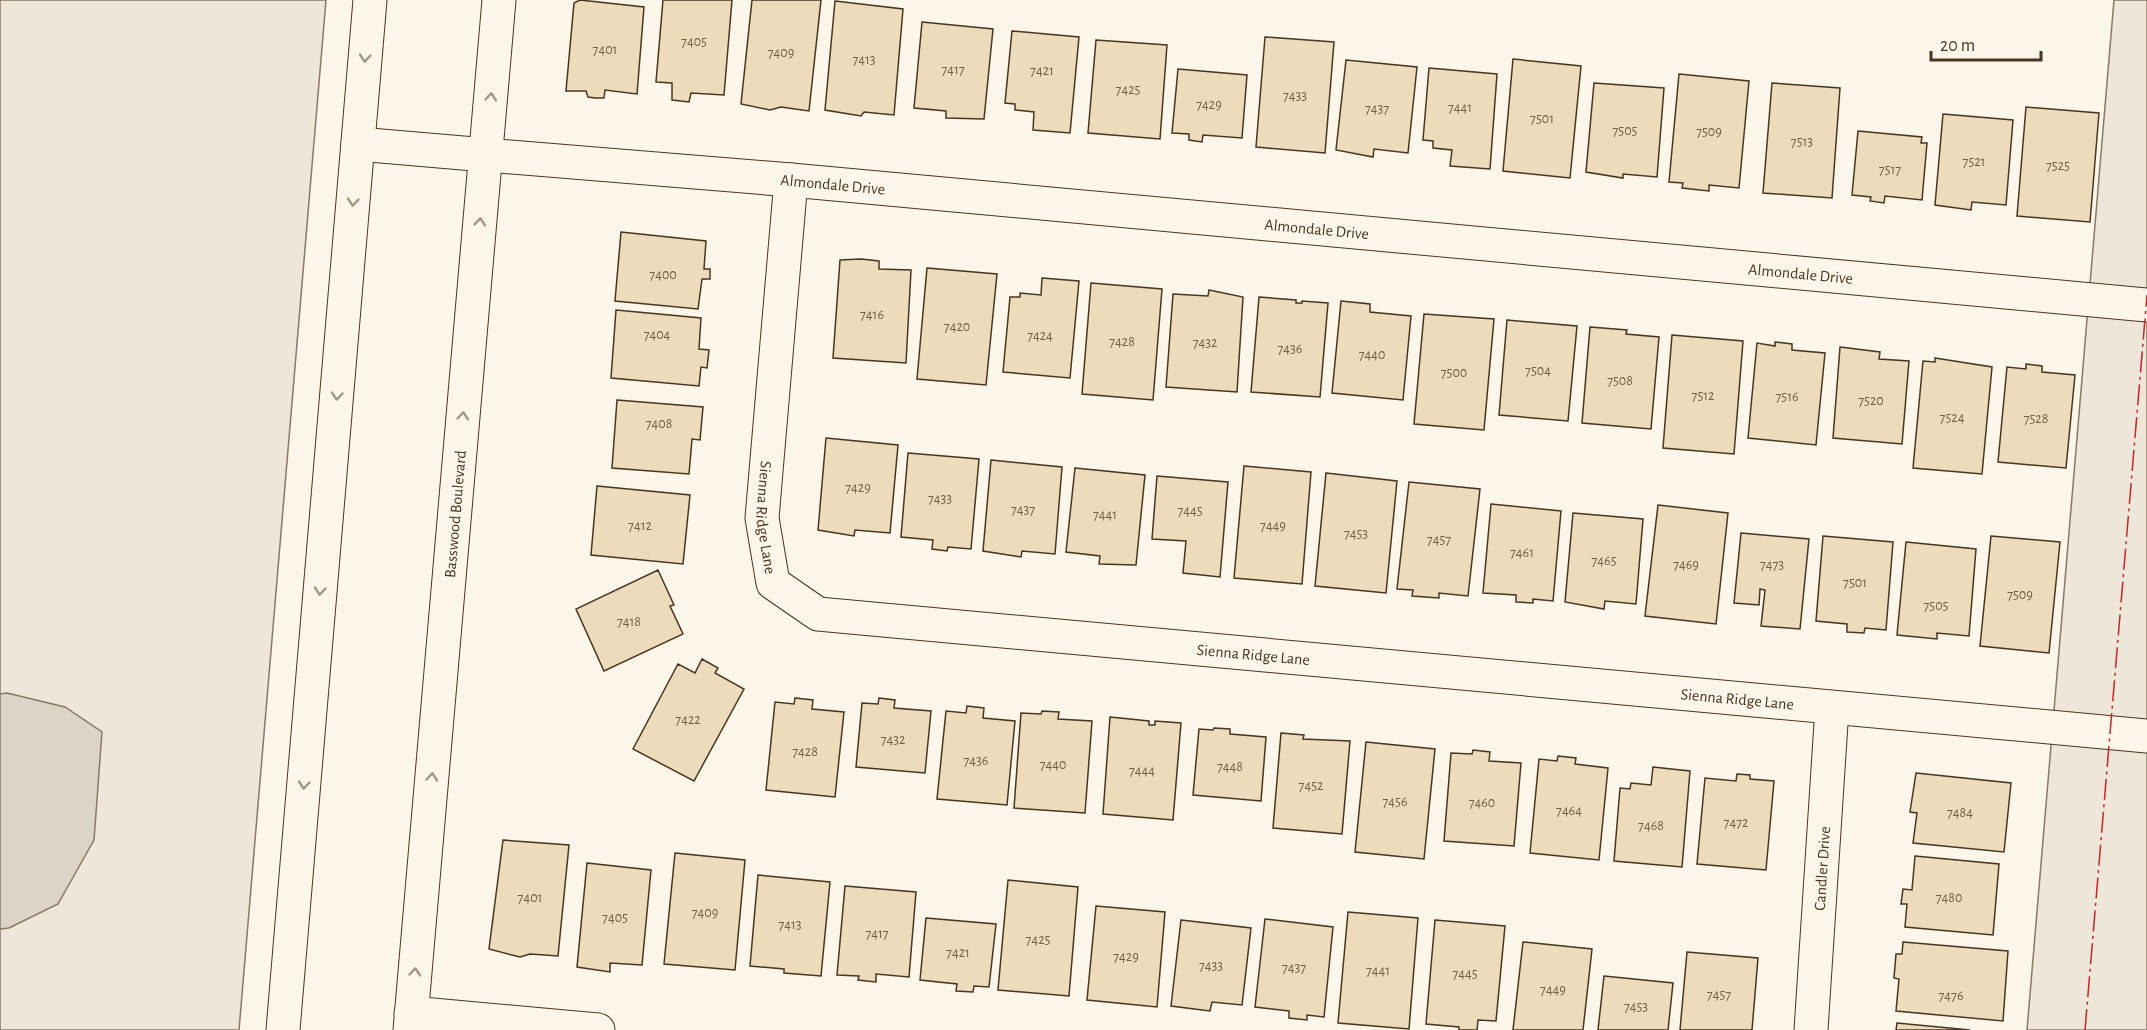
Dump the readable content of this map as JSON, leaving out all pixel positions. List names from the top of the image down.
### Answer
{
  "streets": {
    "street": [
      "Almondale Drive",
      "Basswood Boulevard",
      "Sienna Ridge Lane",
      "Candler Drive"
    ]
  },
  "crossings": [
    ["Almondale Drive", "Basswood Boulevard"],
    ["Almondale Drive", "Sienna Ridge Lane"],
    ["Sienna Ridge Lane", "Candler Drive"]
  ],
  "house_numbers": [
    "7405",
    "7401",
    "7409",
    "7413",
    "7417",
    "7421",
    "7425",
    "7433",
    "7429",
    "7441",
    "7437",
    "7501",
    "7505",
    "7509",
    "7513",
    "7521",
    "7525",
    "7517",
    "7400",
    "7416",
    "7420",
    "7404",
    "7424",
    "7428",
    "7432",
    "7436",
    "7440",
    "7504",
    "7500",
    "7508",
    "7512",
    "7516",
    "7520",
    "7524",
    "7528",
    "7408",
    "7429",
    "7433",
    "7437",
    "7445",
    "7441",
    "7412",
    "7449",
    "7453",
    "7457",
    "7461",
    "7465",
    "7469",
    "7473",
    "7501",
    "7509",
    "7505",
    "7418",
    "7422",
    "7432",
    "7428",
    "7436",
    "7440",
    "7448",
    "7444",
    "7452",
    "7456",
    "7460",
    "7464",
    "7484",
    "7472",
    "7468",
    "7401",
    "7480",
    "7409",
    "7405",
    "7413",
    "7417",
    "7425",
    "7421",
    "7429",
    "7433",
    "7437",
    "7441",
    "7445",
    "7449",
    "7457",
    "7476",
    "7453"
  ],
  "scale_bar": "20 m"
}
